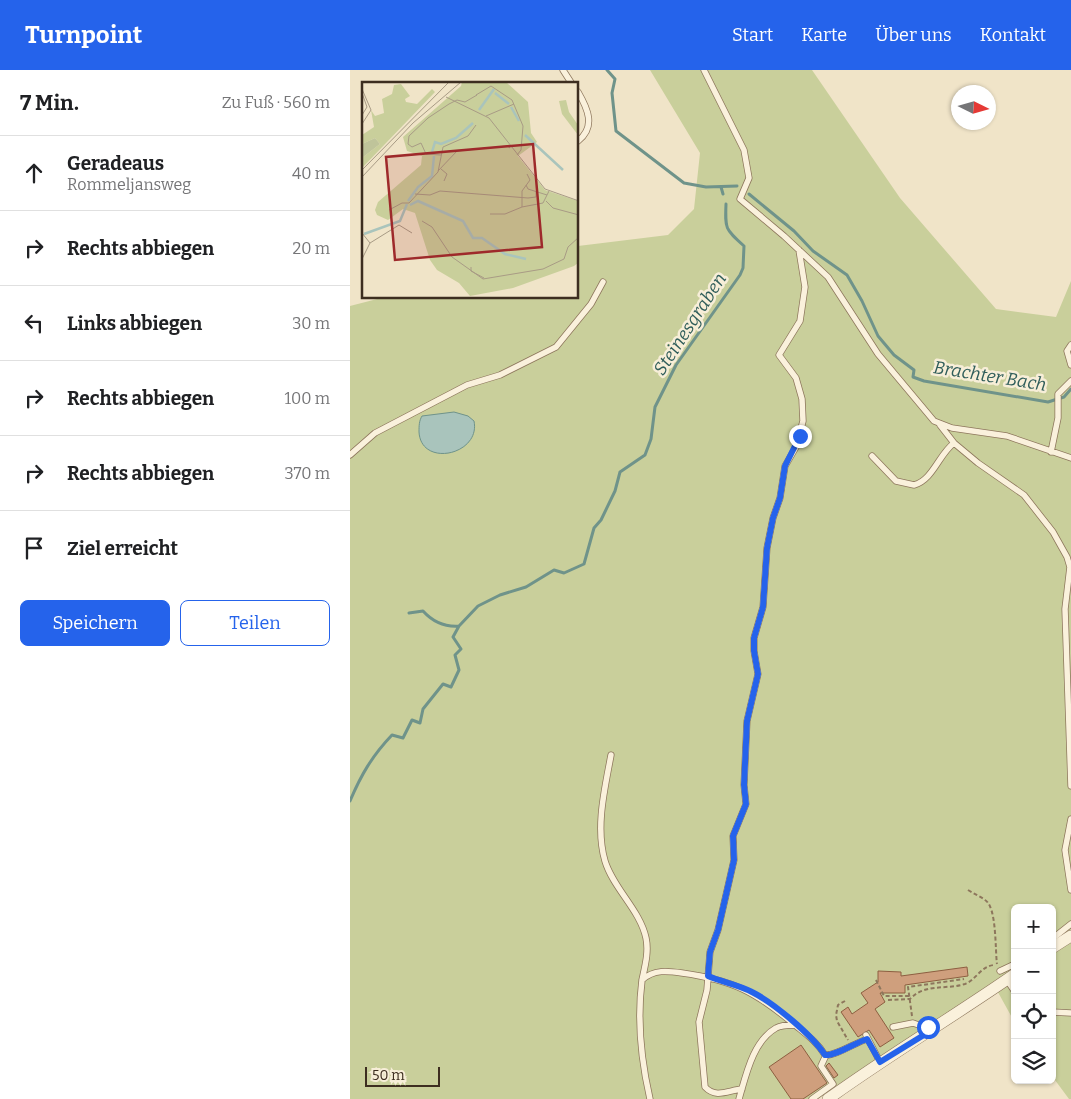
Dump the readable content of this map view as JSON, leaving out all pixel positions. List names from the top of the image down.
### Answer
{
  "water": ["Steinesgraben", "Brachter Bach"],
  "scale_bar": "50 m",
  "north": "right",
  "page": {
    "header": "Turnpoint",
    "nav": [
      "Start",
      "Karte",
      "Über uns",
      "Kontakt"
    ],
    "heading": ["7 Min.", "Zu Fuß · 560 m"],
    "list": [
      ["Geradeaus", "Rommeljansweg", "40 m"],
      ["Rechts abbiegen", "20 m"],
      ["Links abbiegen", "30 m"],
      ["Rechts abbiegen", "100 m"],
      ["Rechts abbiegen", "370 m"],
      "Ziel erreicht"
    ],
    "buttons": ["Speichern", "Teilen"],
    "map_buttons": ["+", "−"],
    "scale": "50 m"
  }
}
